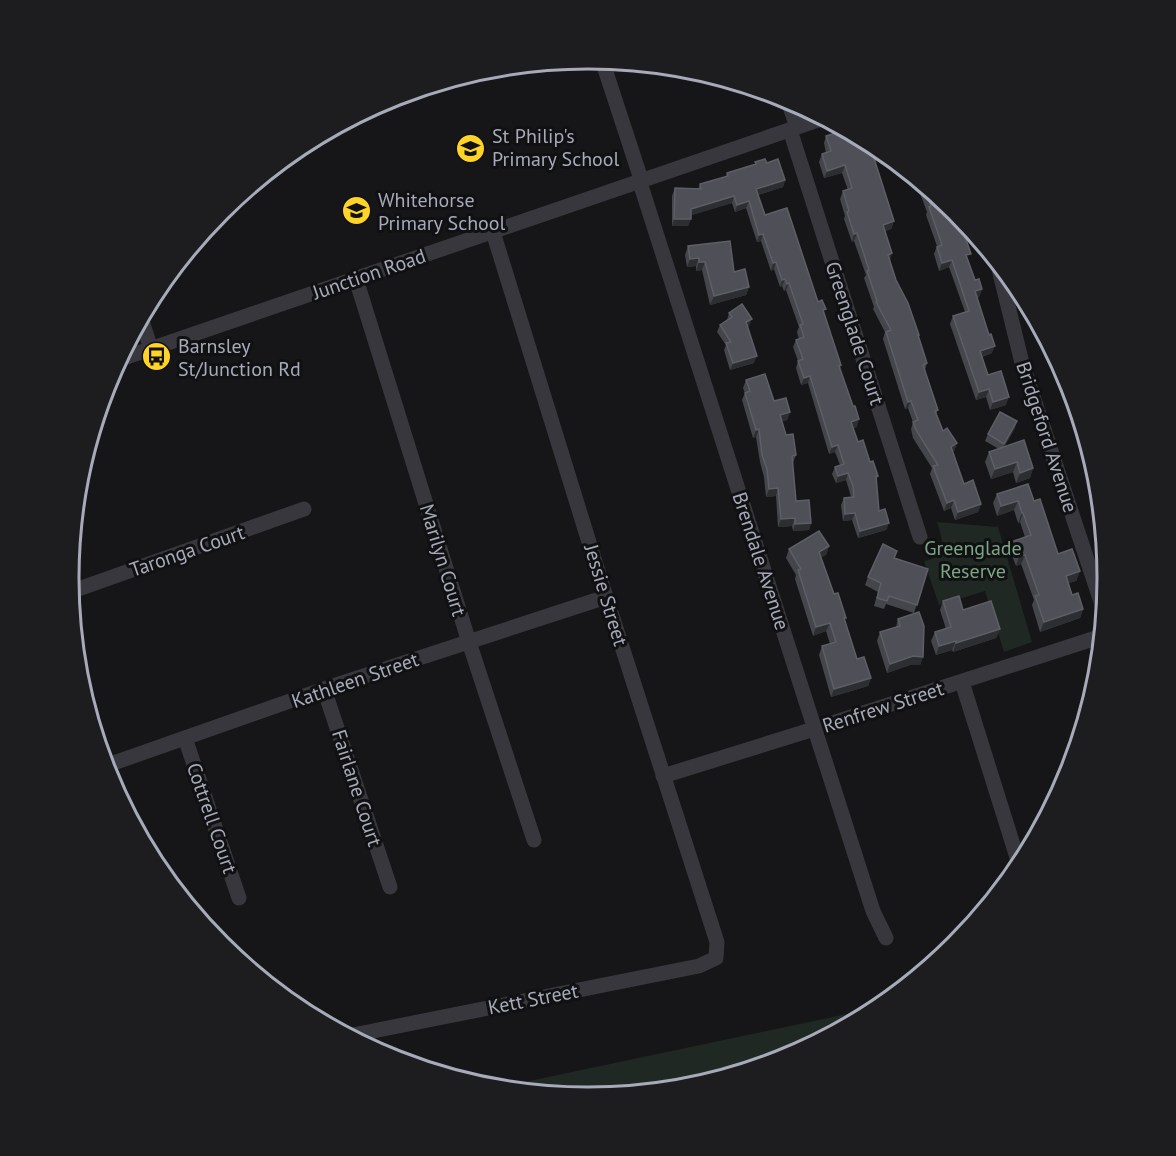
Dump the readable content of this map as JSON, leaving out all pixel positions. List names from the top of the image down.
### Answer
{
  "streets": {
    "street": [
      "Junction Road",
      "Greenglade Court",
      "Bridgeford Avenue",
      "Taronga Court",
      "Marilyn Court",
      "Brendale Avenue",
      "Jessie Street",
      "Kathleen Street",
      "Renfrew Street",
      "Fairlane Court",
      "Cottrell Court",
      "Kett Street"
    ]
  },
  "crossings": [
    ["Junction Road", "Greenglade Court"],
    ["Junction Road", "Marilyn Court"],
    ["Junction Road", "Brendale Avenue"],
    ["Junction Road", "Jessie Street"],
    ["Marilyn Court", "Kathleen Street"],
    ["Brendale Avenue", "Renfrew Street"],
    ["Jessie Street", "Kathleen Street"],
    ["Jessie Street", "Renfrew Street"],
    ["Jessie Street", "Kett Street"],
    ["Kathleen Street", "Fairlane Court"],
    ["Kathleen Street", "Cottrell Court"]
  ],
  "parks": ["Greenglade Reserve"],
  "places": {
    "school or university": ["St Philip's Primary School", "Whitehorse Primary School"],
    "bus stop": ["Barnsley St/Junction Rd"]
  }
}
